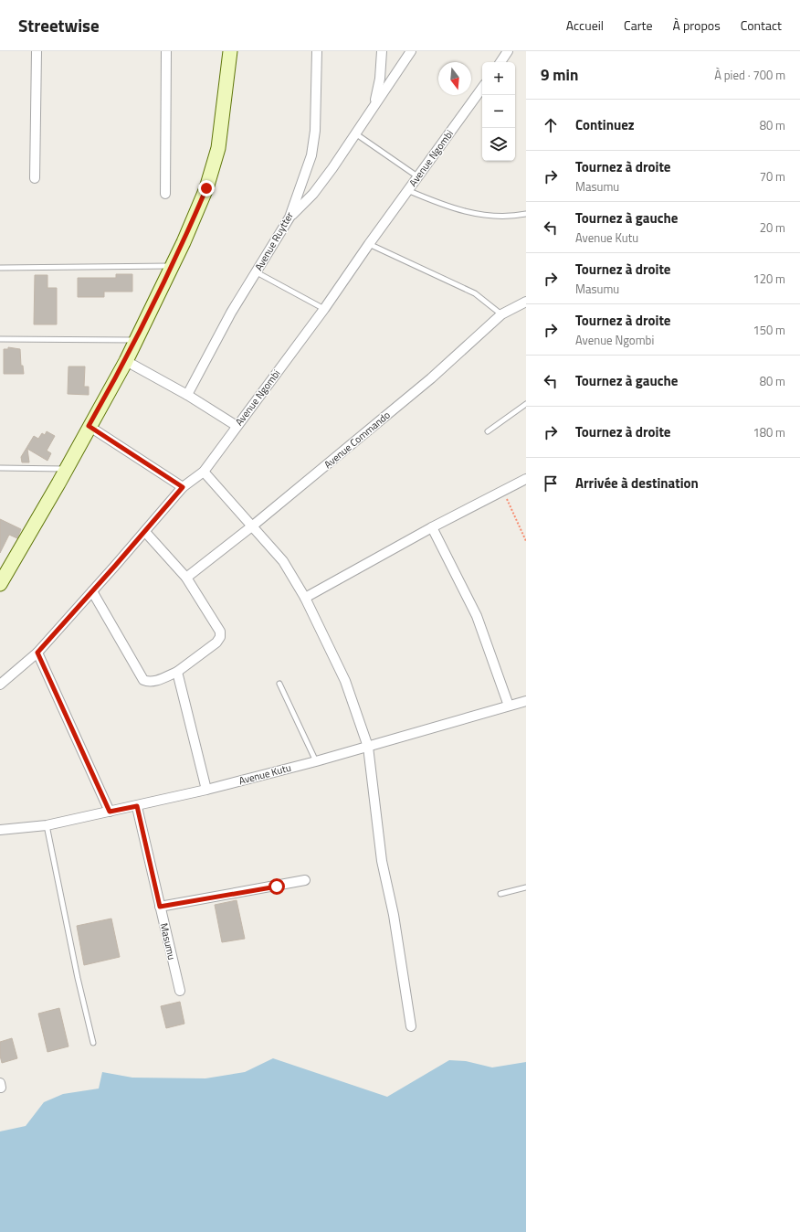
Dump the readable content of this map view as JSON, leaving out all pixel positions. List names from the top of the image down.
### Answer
{
  "streets": {
    "street": [
      "Avenue Ngombi",
      "Avenue Ruytter",
      "Avenue Commando",
      "Avenue Kutu",
      "Masumu"
    ]
  },
  "crossings": [
    ["Avenue Kutu", "Masumu"]
  ],
  "north": "bottom",
  "page": {
    "header": "Streetwise",
    "nav": [
      "Accueil",
      "Carte",
      "À propos",
      "Contact"
    ],
    "heading": ["9 min", "À pied · 700 m"],
    "map_buttons": ["+", "−"],
    "list": [
      ["Continuez", "80 m"],
      ["Tournez à droite", "Masumu", "70 m"],
      ["Tournez à gauche", "Avenue Kutu", "20 m"],
      ["Tournez à droite", "Masumu", "120 m"],
      ["Tournez à droite", "Avenue Ngombi", "150 m"],
      ["Tournez à gauche", "80 m"],
      ["Tournez à droite", "180 m"],
      "Arrivée à destination"
    ]
  }
}
